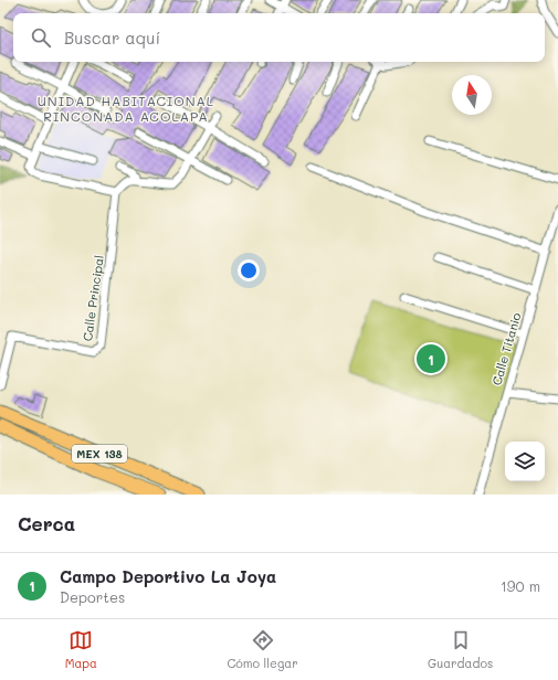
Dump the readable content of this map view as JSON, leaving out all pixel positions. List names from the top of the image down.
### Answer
{
  "streets": {
    "main road": ["MEX 138"],
    "street": ["Calle Principal", "Calle Titanio"]
  },
  "districts": ["UNIDAD HABITACIONAL RINCONADA ACOLAPA"],
  "north": "top",
  "page": {
    "search": "Buscar aquí",
    "pins": "1",
    "heading": "Cerca",
    "list": [
      {
        "mark": "1",
        "name": "Campo Deportivo La Joya",
        "note": "Deportes",
        "value": "190 m"
      }
    ],
    "nav": ["Mapa", "Cómo llegar", "Guardados"]
  }
}
